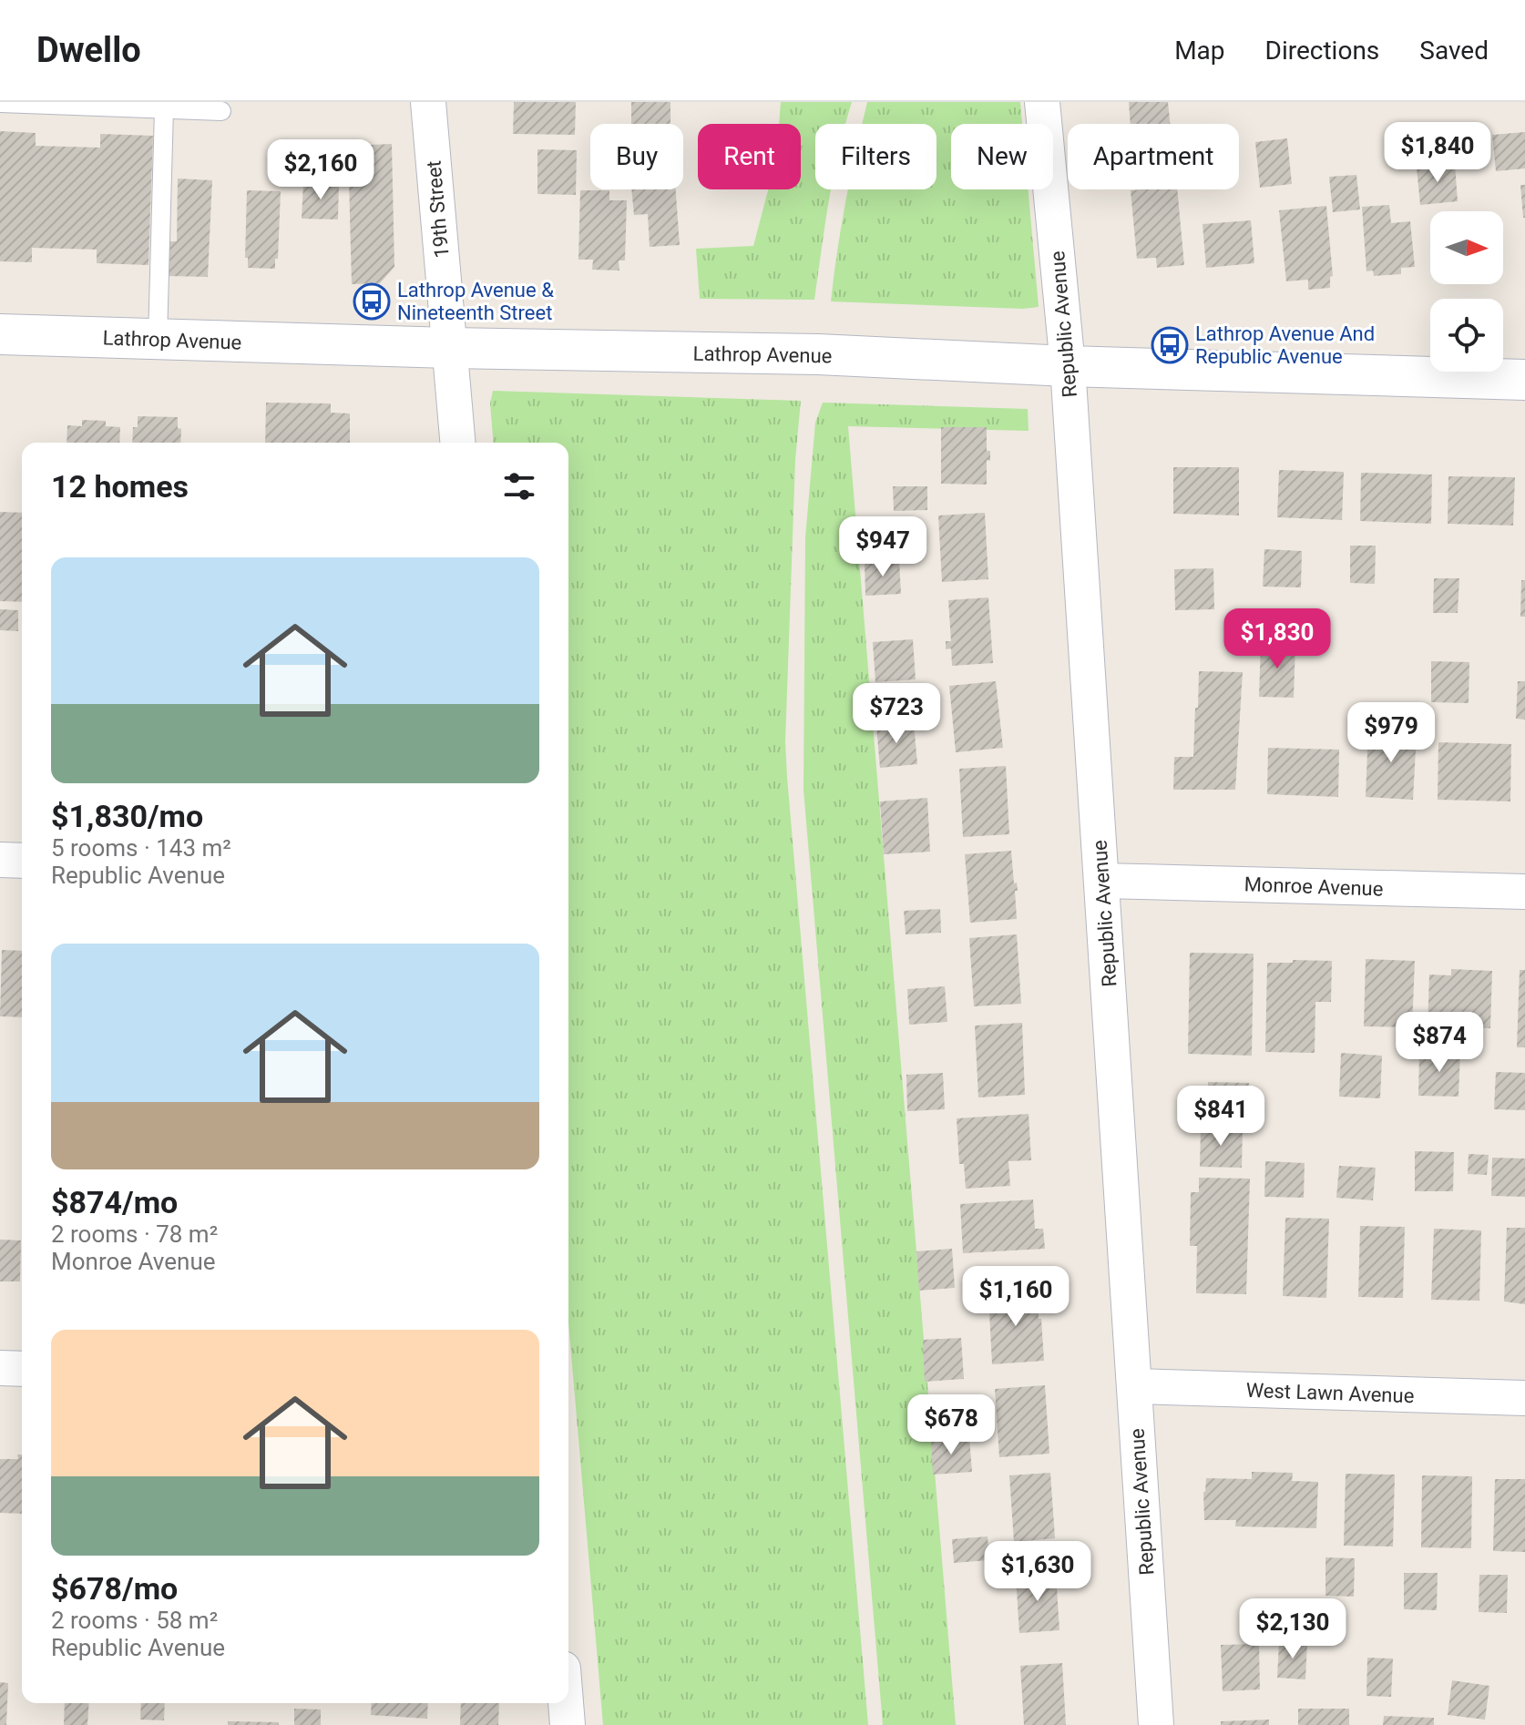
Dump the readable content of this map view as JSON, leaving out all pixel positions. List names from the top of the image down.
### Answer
{
  "streets": {
    "street": [
      "19th Street",
      "Republic Avenue",
      "Lathrop Avenue",
      "Monroe Avenue",
      "West Lawn Avenue"
    ]
  },
  "crossings": [
    ["19th Street", "Lathrop Avenue"],
    ["Republic Avenue", "Lathrop Avenue"],
    ["Republic Avenue", "Monroe Avenue"],
    ["Republic Avenue", "West Lawn Avenue"]
  ],
  "places": {
    "bus stop": ["Lathrop Avenue & Nineteenth Street", "Lathrop Avenue And Republic Avenue"]
  },
  "north": "right",
  "page": {
    "header": "Dwello",
    "nav": ["Map", "Directions", "Saved"],
    "price": [
      "$1,840",
      "$2,160",
      "$947",
      "$1,830",
      "$723",
      "$979",
      "$874",
      "$841",
      "$1,160",
      "$678",
      "$1,630",
      "$2,130"
    ],
    "chip": [
      "Buy",
      "Rent",
      "Filters",
      "New",
      "Apartment"
    ],
    "heading": "12 homes",
    "list": [
      {
        "name": "$1,830/mo",
        "note": "5 rooms · 143 m² · Republic Avenue"
      },
      {
        "name": "$874/mo",
        "note": "2 rooms · 78 m² · Monroe Avenue"
      },
      {
        "name": "$678/mo",
        "note": "2 rooms · 58 m² · Republic Avenue"
      }
    ]
  }
}
